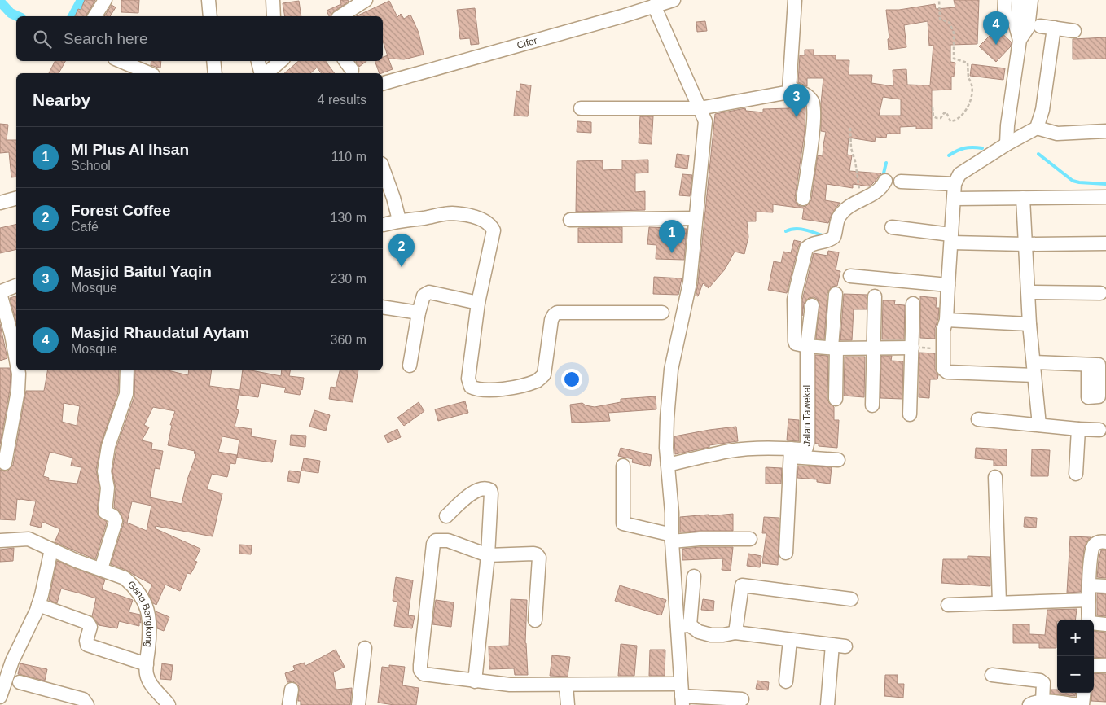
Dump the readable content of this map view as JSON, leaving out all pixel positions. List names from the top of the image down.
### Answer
{
  "streets": {
    "street": ["Cifor", "Jalan Tawekal", "Gang Bengkong"]
  },
  "page": {
    "pins": [
      "4",
      "3",
      "1",
      "2"
    ],
    "search": "Search here",
    "heading": ["Nearby", "4 results"],
    "list": [
      {
        "mark": "1",
        "name": "MI Plus Al Ihsan",
        "note": "School",
        "value": "110 m"
      },
      {
        "mark": "2",
        "name": "Forest Coffee",
        "note": "Café",
        "value": "130 m"
      },
      {
        "mark": "3",
        "name": "Masjid Baitul Yaqin",
        "note": "Mosque",
        "value": "230 m"
      },
      {
        "mark": "4",
        "name": "Masjid Rhaudatul Aytam",
        "note": "Mosque",
        "value": "360 m"
      }
    ],
    "map_buttons": ["+", "−"]
  }
}
